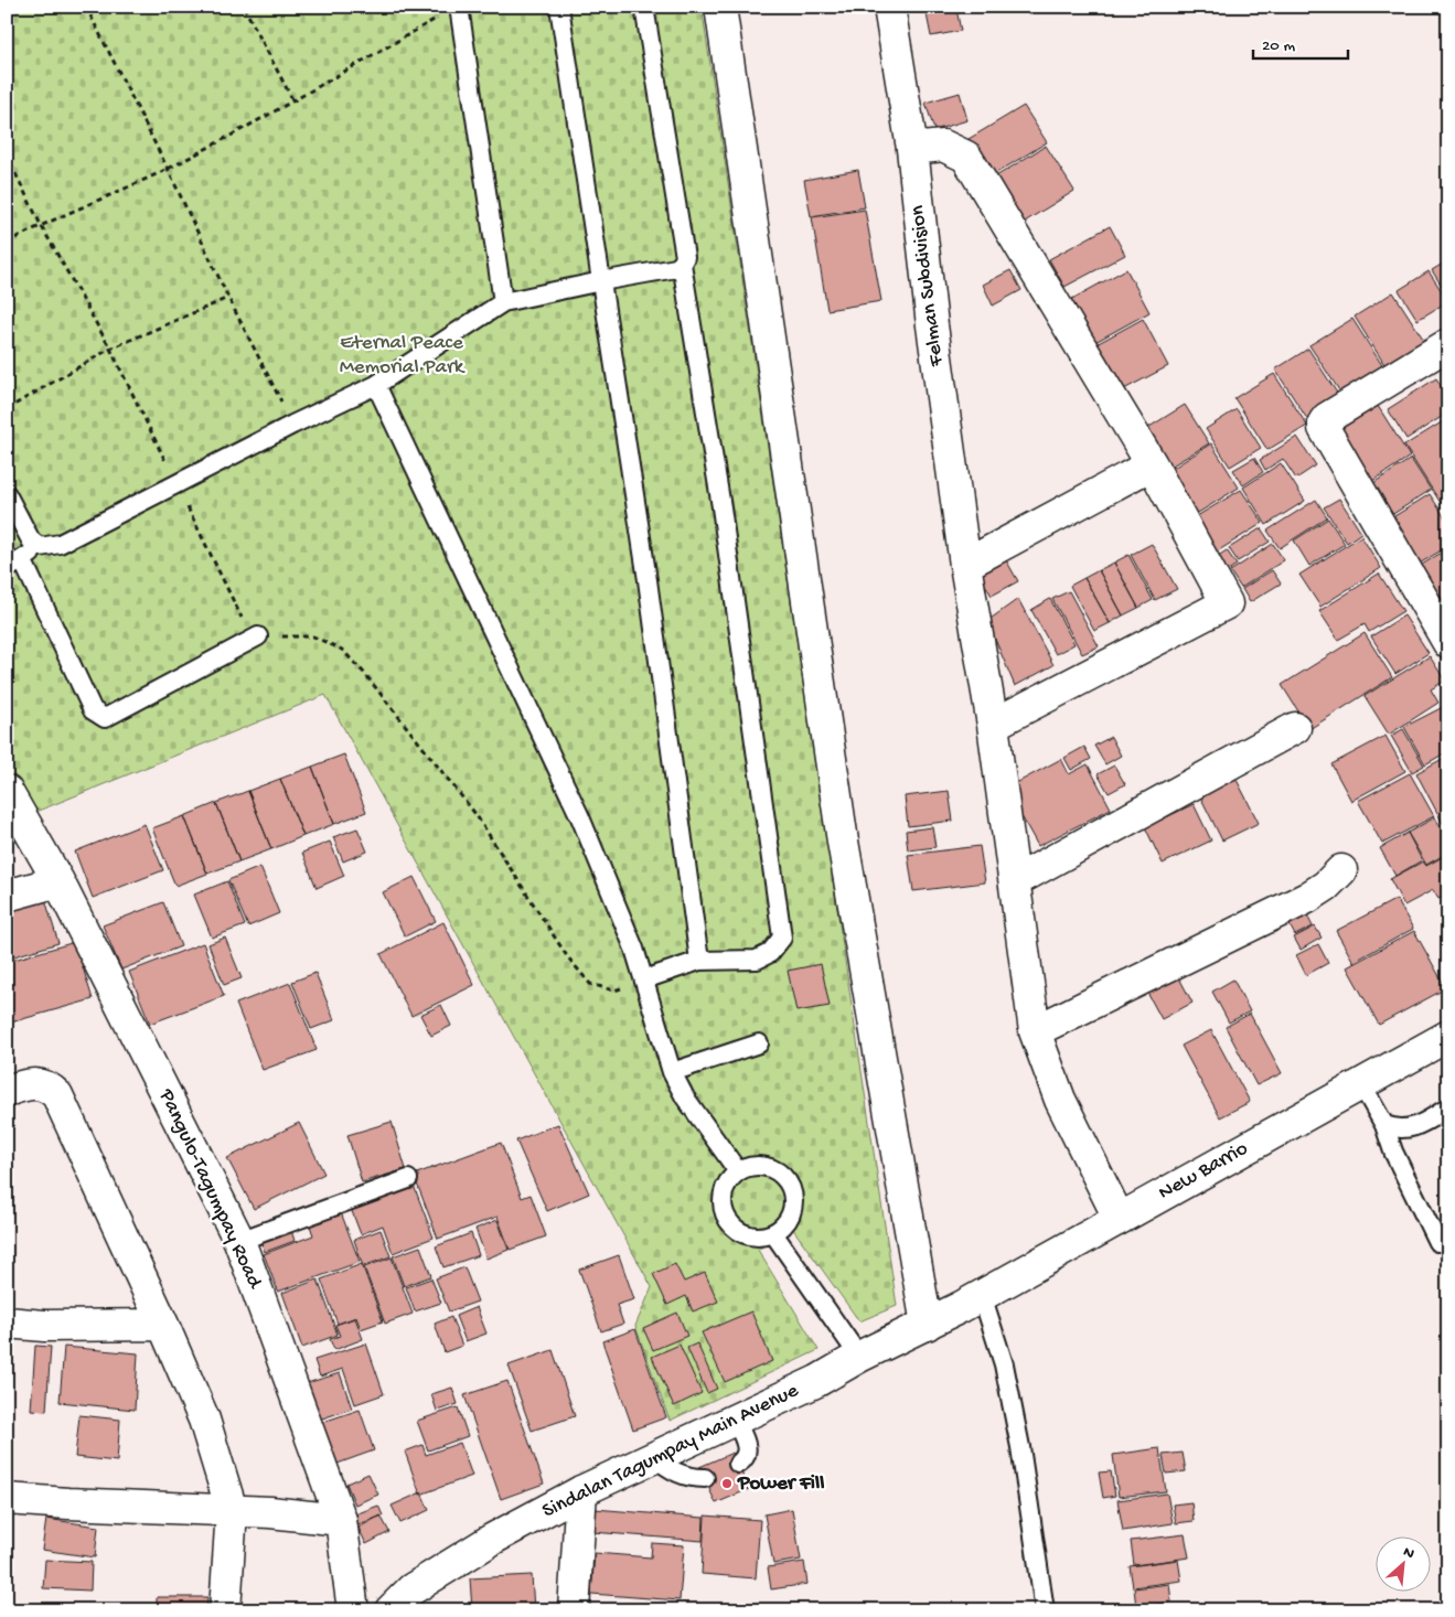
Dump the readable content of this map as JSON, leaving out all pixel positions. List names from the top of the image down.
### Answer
{
  "streets": {
    "street": [
      "Felman Subdivision",
      "New Barrio",
      "Pangulo-Tagumpay Road",
      "Sindalan Tagumpay Main Avenue"
    ]
  },
  "crossings": [
    ["Felman Subdivision", "New Barrio"],
    ["New Barrio", "Sindalan Tagumpay Main Avenue"]
  ],
  "parks": ["Eternal Peace Memorial Park"],
  "places": ["Power Fill"],
  "scale_bar": "20 m",
  "north": "top right"
}
